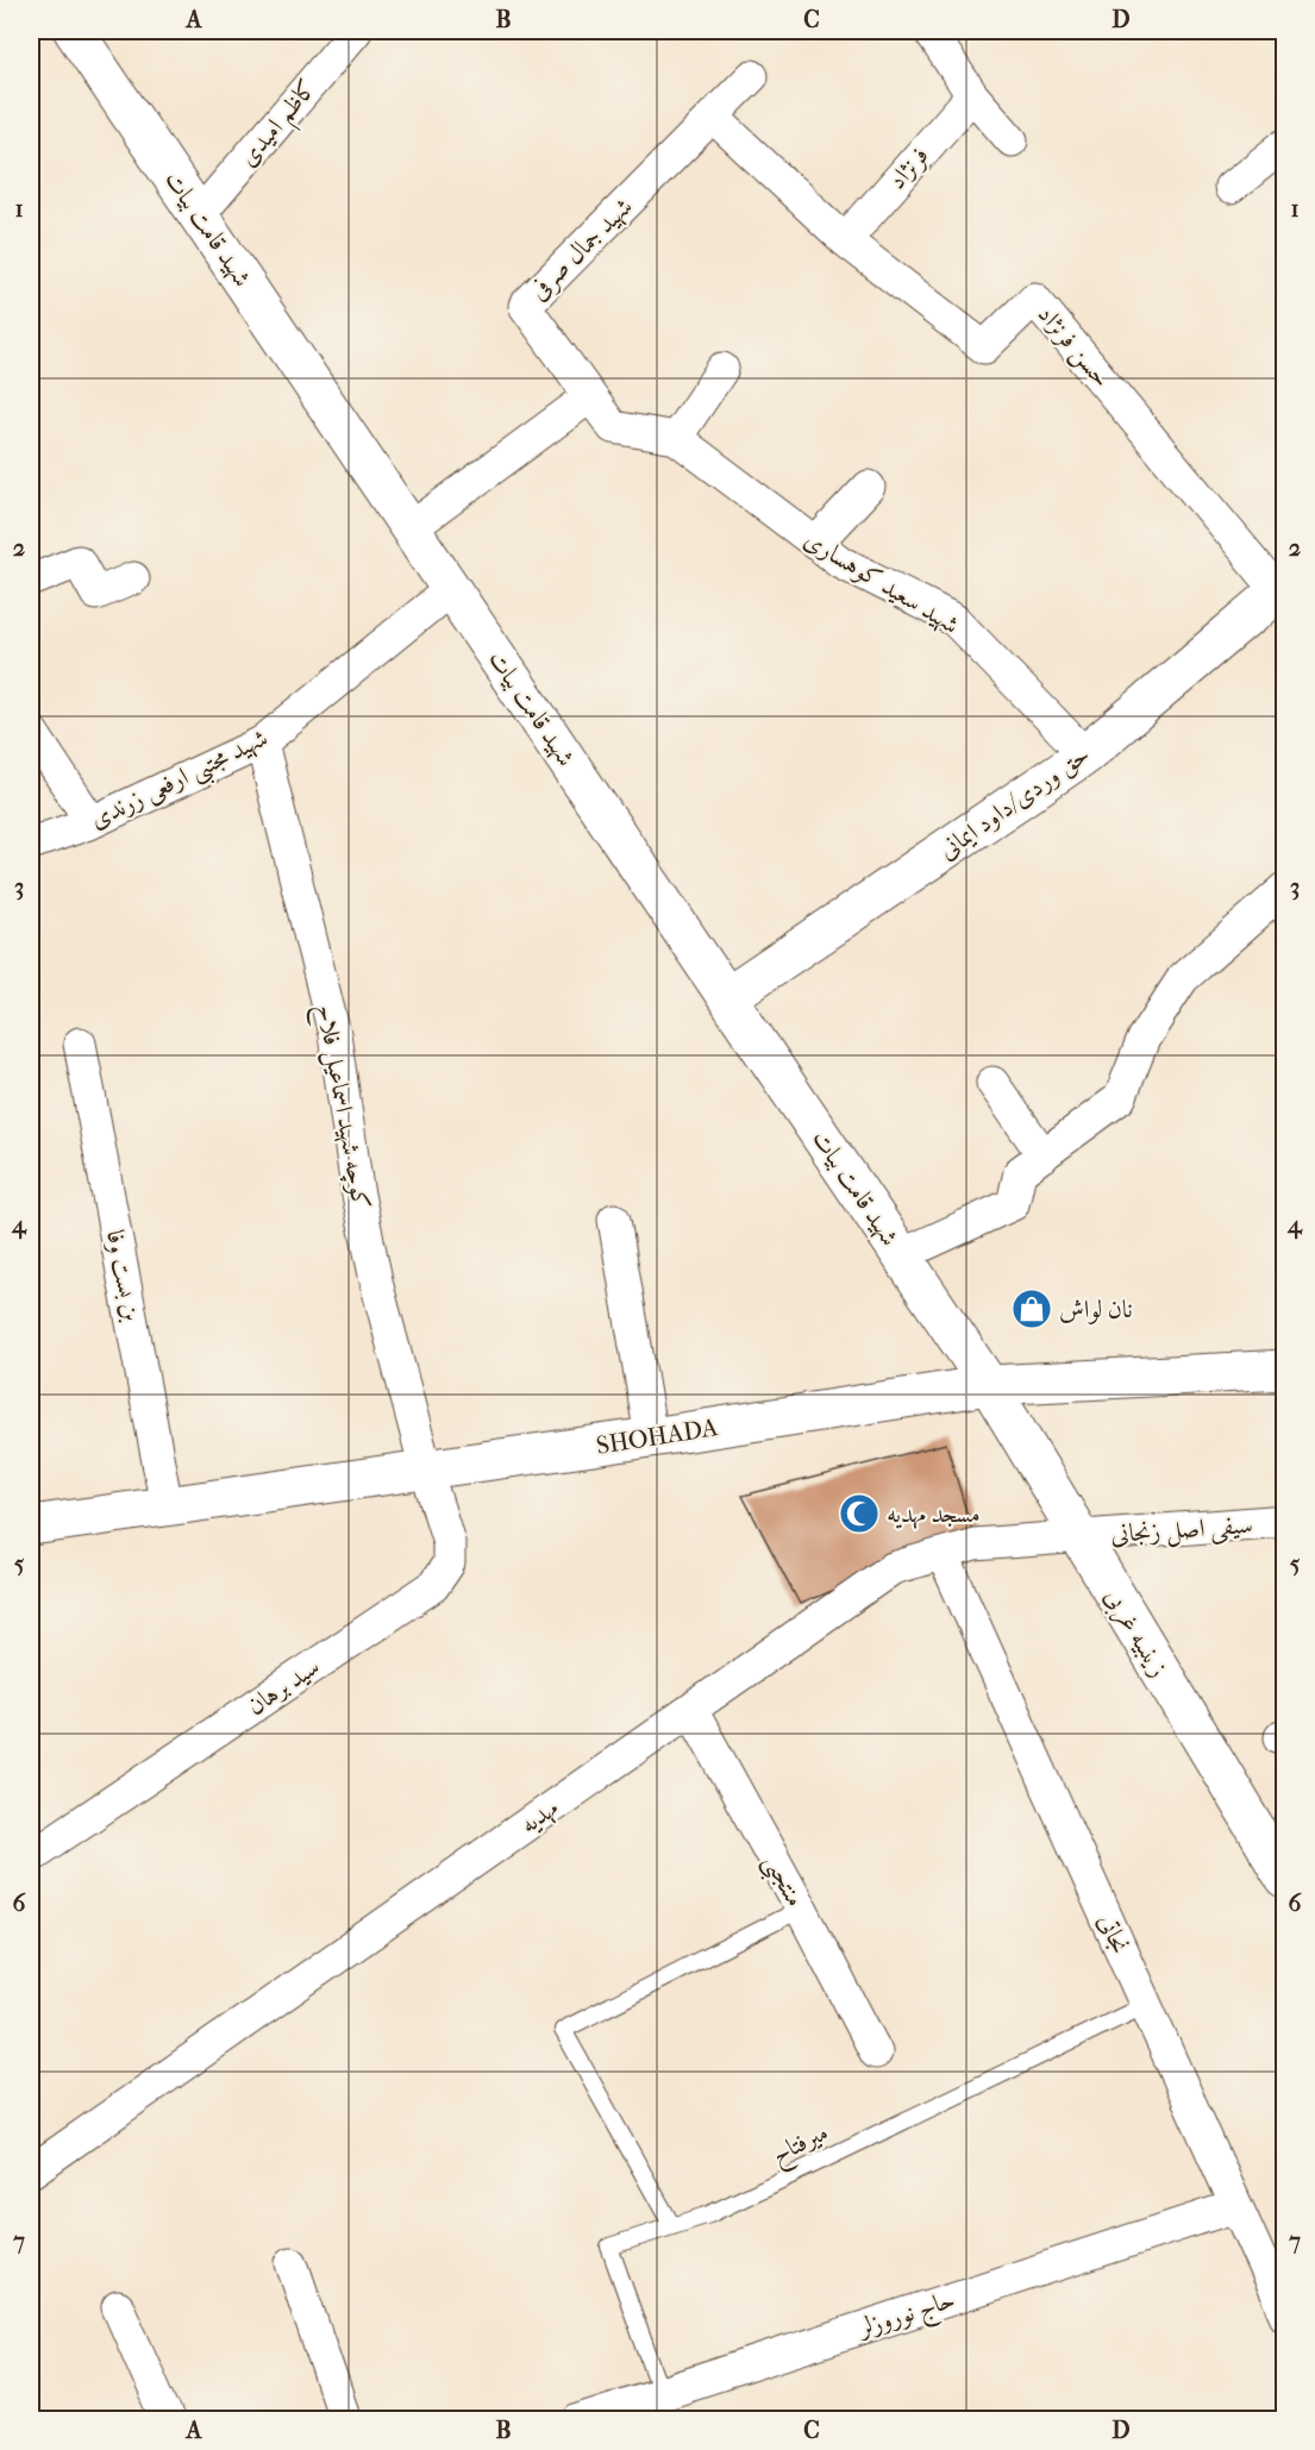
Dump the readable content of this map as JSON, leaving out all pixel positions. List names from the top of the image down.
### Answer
{
  "streets": {
    "main road": [
      "شهید قامت بیات",
      "حق وردی/داود ایمانی",
      "SHOHADA",
      "زینبیه غربی"
    ],
    "street": [
      "کاظم امیدی",
      "فرنژاد",
      "شهید جمال صرفی",
      "حسن فرنژاد",
      "شهید سعید کوهساری",
      "شهید مجتبی ارفعی زرندی",
      "کوچه شهید اسماعیل فلاح",
      "بن بست وفا",
      "سیفی اصل زنجانی",
      "سید برهان",
      "مهدیه",
      "منتجبی",
      "نجاتی",
      "حاج نوروزلر"
    ],
    "lane": ["میرفتاح"]
  },
  "crossings": [
    ["کاظم امیدی", "شهید قامت بیات"],
    ["فرنژاد", "حسن فرنژاد"],
    ["شهید قامت بیات", "شهید مجتبی ارفعی زرندی"],
    ["شهید قامت بیات", "حق وردی/داود ایمانی"],
    ["شهید قامت بیات", "SHOHADA"],
    ["شهید قامت بیات", "زینبیه غربی"],
    ["شهید جمال صرفی", "حسن فرنژاد"],
    ["شهید جمال صرفی", "شهید سعید کوهساری"],
    ["حسن فرنژاد", "حق وردی/داود ایمانی"],
    ["شهید سعید کوهساری", "حق وردی/داود ایمانی"],
    ["شهید مجتبی ارفعی زرندی", "کوچه شهید اسماعیل فلاح"],
    ["کوچه شهید اسماعیل فلاح", "SHOHADA"],
    ["کوچه شهید اسماعیل فلاح", "سید برهان"],
    ["بن بست وفا", "SHOHADA"],
    ["SHOHADA", "زینبیه غربی"],
    ["SHOHADA", "سید برهان"],
    ["سیفی اصل زنجانی", "زینبیه غربی"],
    ["سیفی اصل زنجانی", "مهدیه"],
    ["زینبیه غربی", "مهدیه"],
    ["مهدیه", "منتجبی"],
    ["مهدیه", "نجاتی"],
    ["نجاتی", "میرفتاح"],
    ["نجاتی", "حاج نوروزلر"],
    ["میرفتاح", "حاج نوروزلر"]
  ],
  "places": {
    "shop": ["نان لواش"],
    "mosque": ["مسجد مهدیه"]
  },
  "grid": {
    "columns": [
      "A",
      "B",
      "C",
      "D"
    ],
    "rows": [
      "1",
      "2",
      "3",
      "4",
      "5",
      "6",
      "7"
    ]
  }
}
